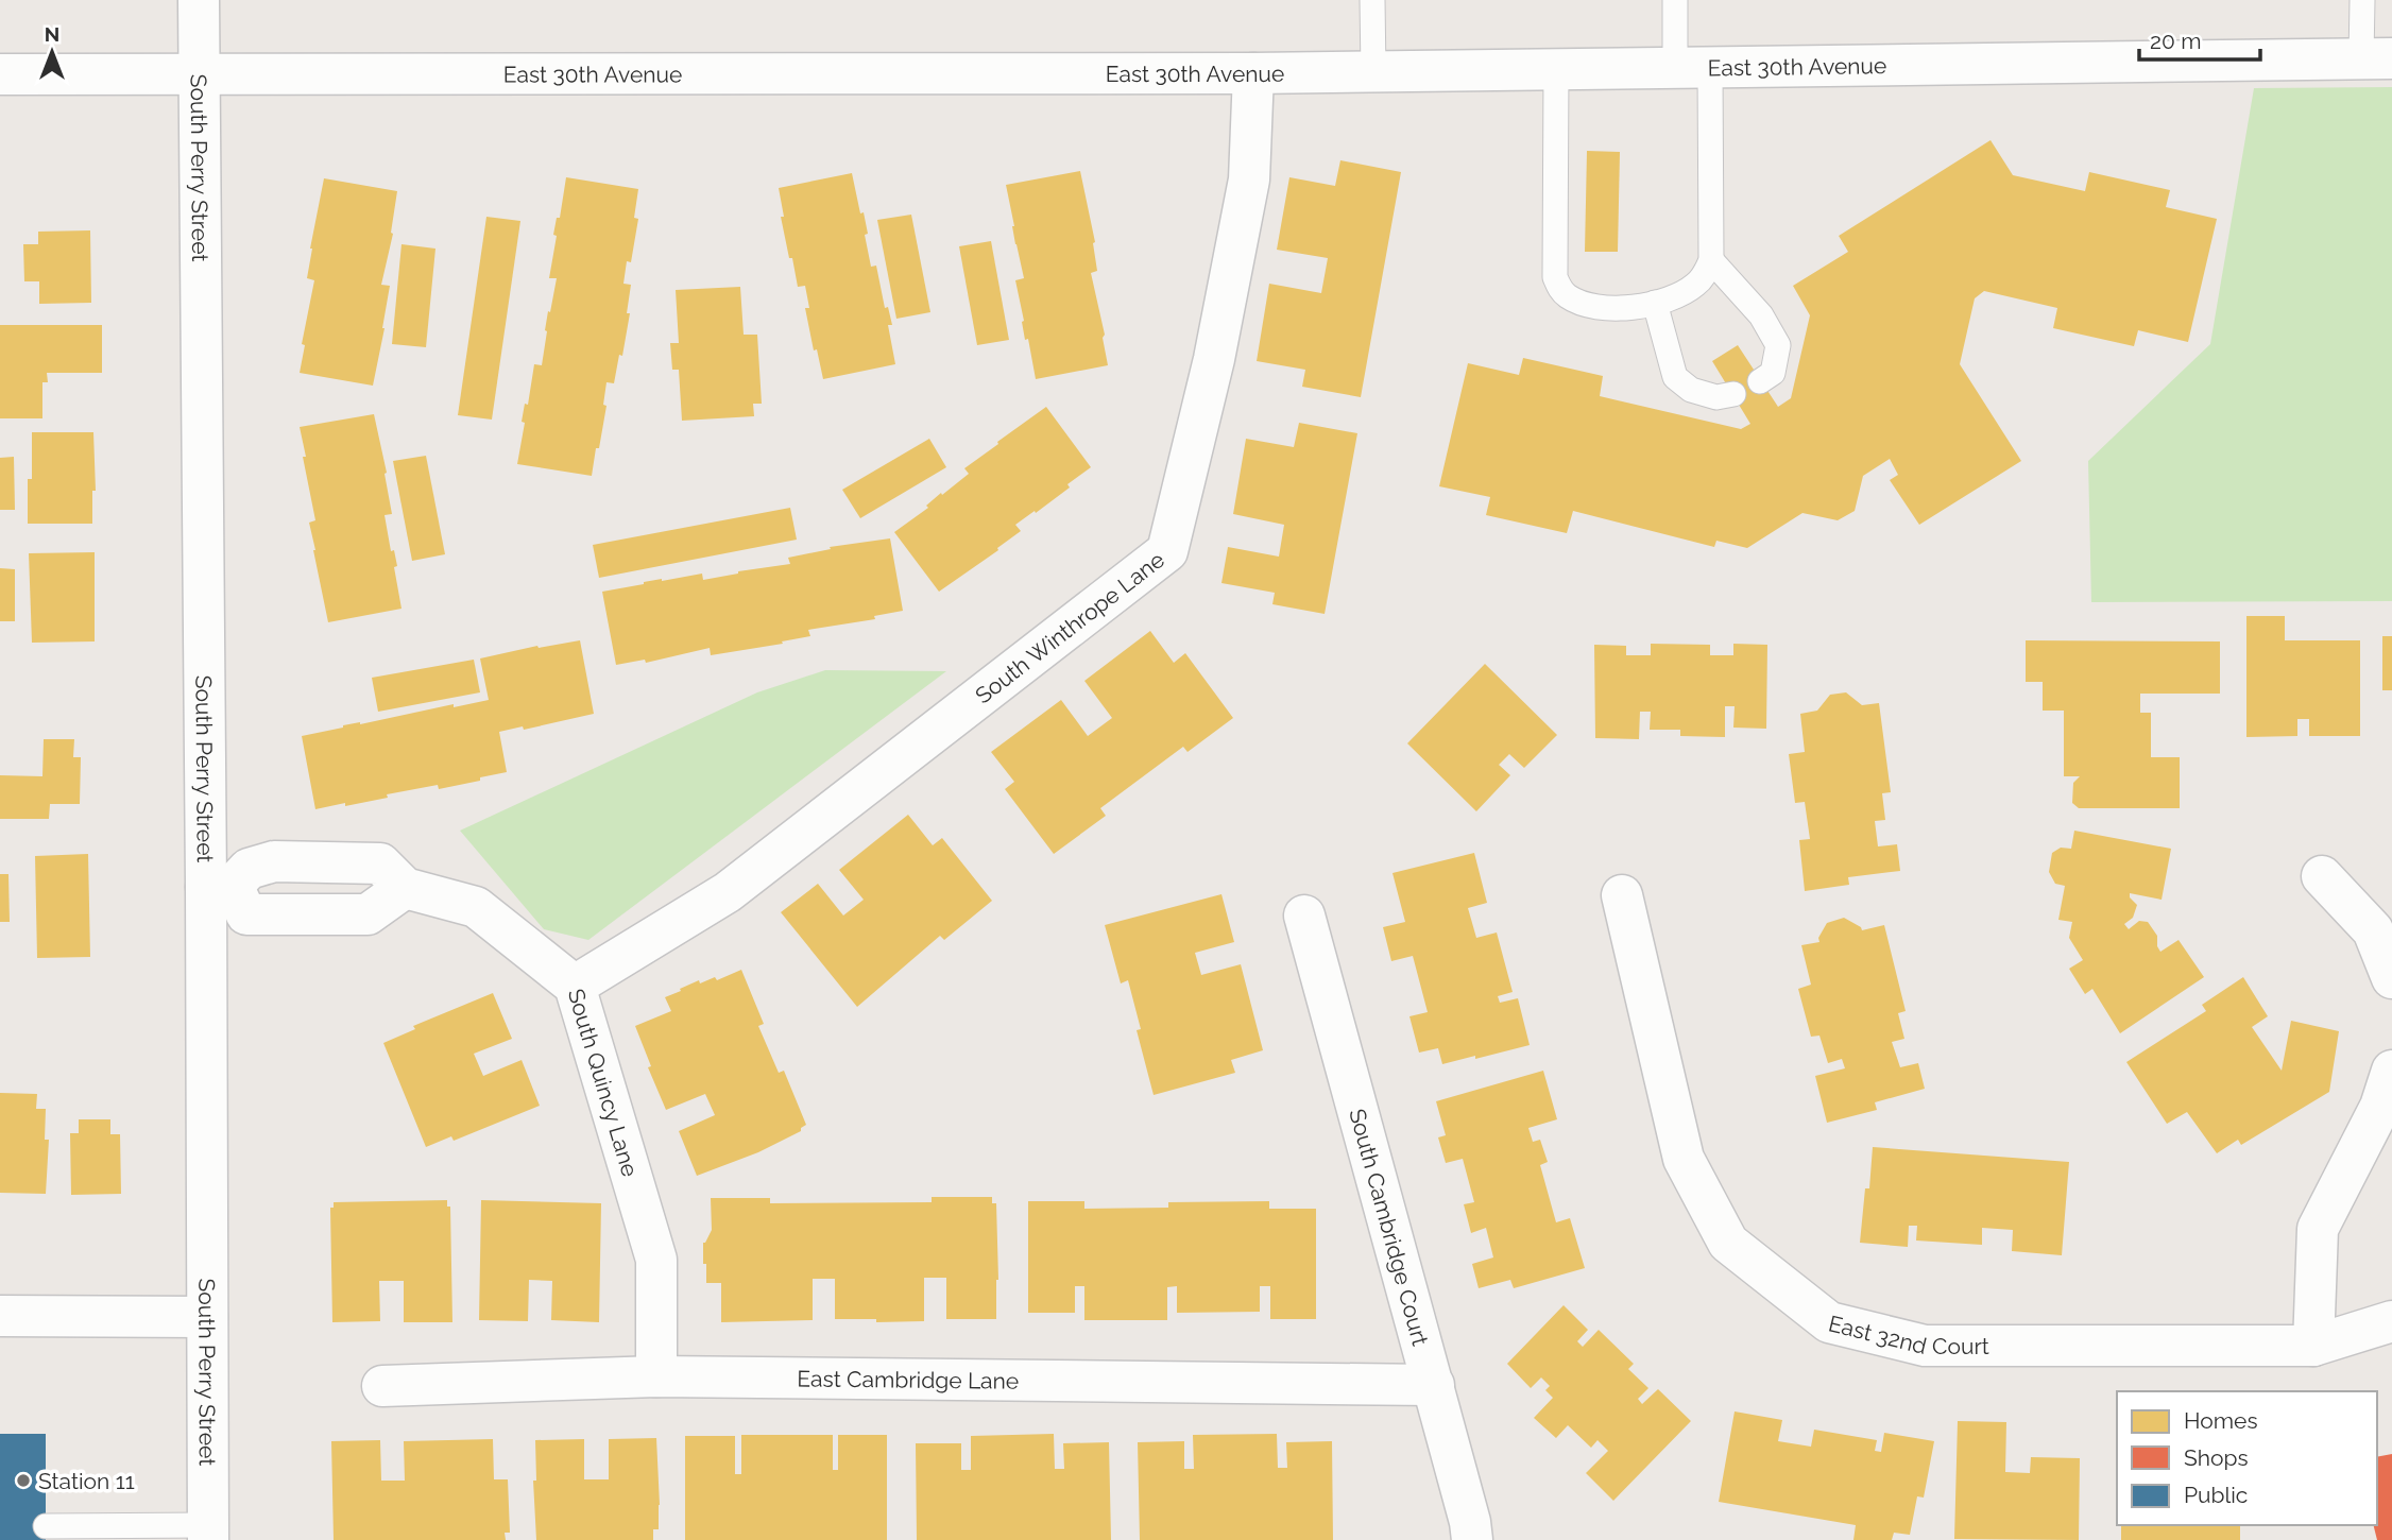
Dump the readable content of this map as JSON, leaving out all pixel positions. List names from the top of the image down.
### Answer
{
  "streets": {
    "street": [
      "East 30th Avenue",
      "South Perry Street",
      "South Winthrope Lane",
      "South Quincy Lane",
      "South Cambridge Court",
      "East 32nd Court",
      "East Cambridge Lane"
    ]
  },
  "crossings": [
    ["East 30th Avenue", "South Perry Street"],
    ["East 30th Avenue", "South Winthrope Lane"],
    ["South Perry Street", "South Quincy Lane"],
    ["South Winthrope Lane", "South Quincy Lane"],
    ["South Quincy Lane", "East Cambridge Lane"],
    ["South Cambridge Court", "East Cambridge Lane"]
  ],
  "places": ["Station 11"],
  "legend": ["Homes", "Shops", "Public"],
  "scale_bar": "20 m",
  "north": "top"
}
